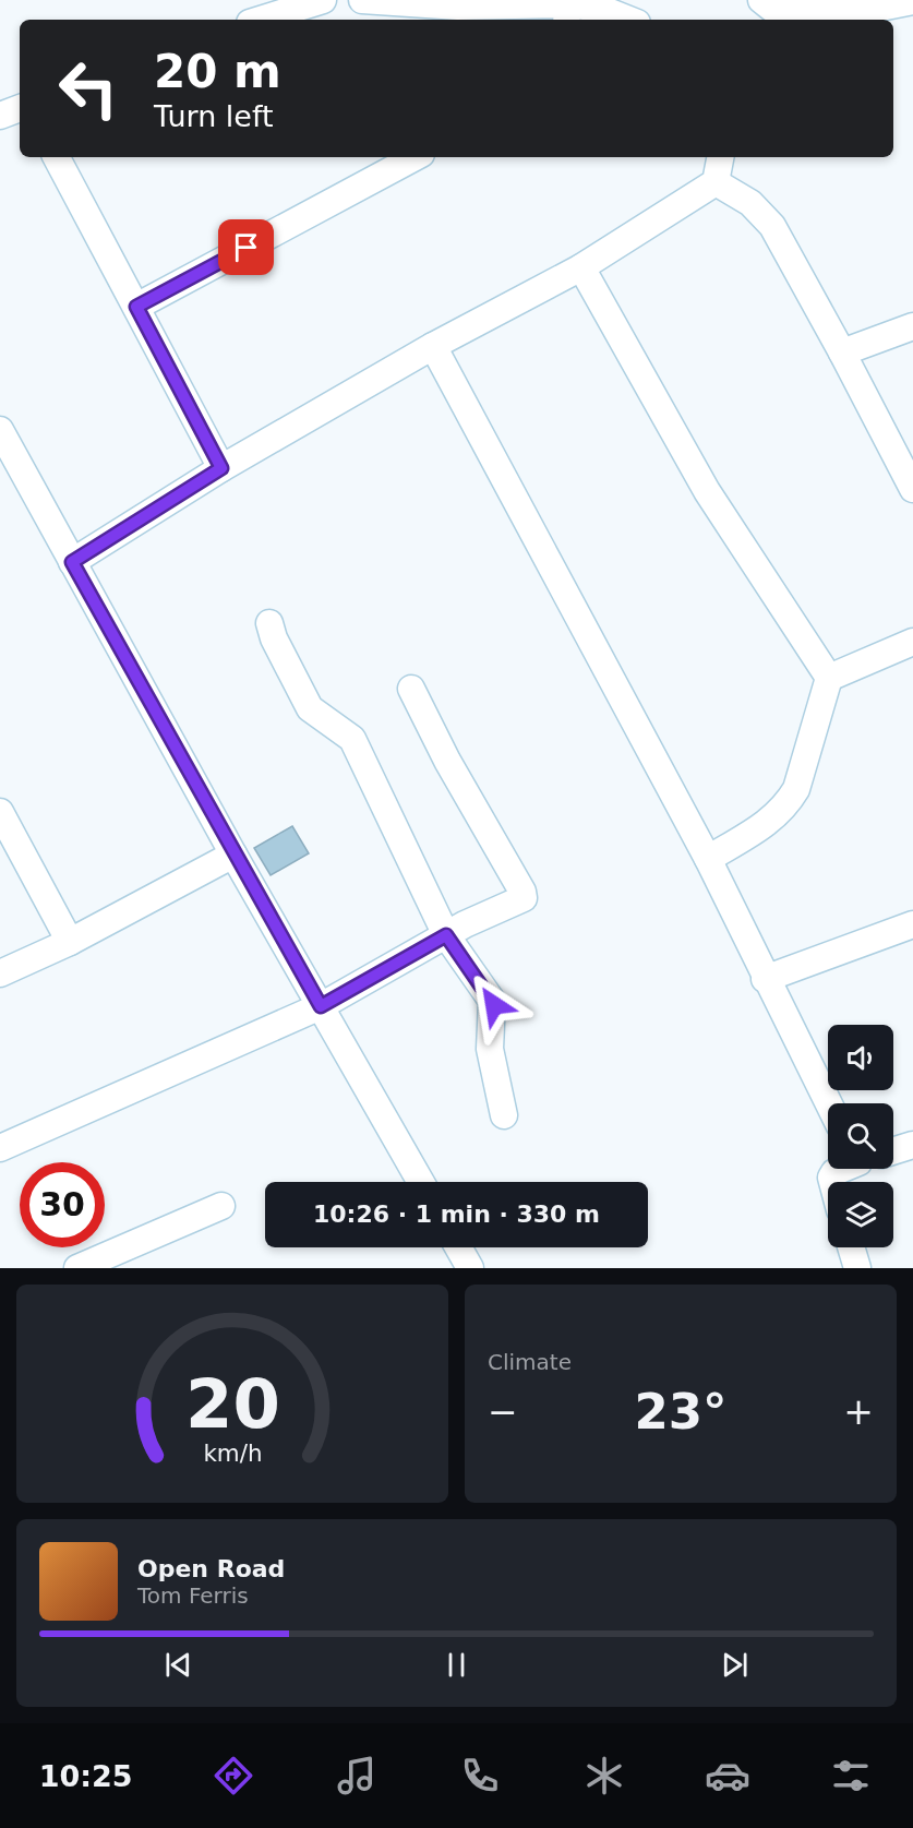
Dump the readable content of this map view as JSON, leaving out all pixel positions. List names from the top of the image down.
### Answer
{
  "page": {
    "turn": ["20 m", "Turn left"],
    "limit": "30",
    "trip": "10:26 · 1 min · 330 m",
    "tile": "Climate",
    "heat": ["−", "23°", "+"],
    "song": ["Open Road", "Tom Ferris"],
    "tabs": "10:25",
    "gauge": ["20", "km/h"]
  }
}
